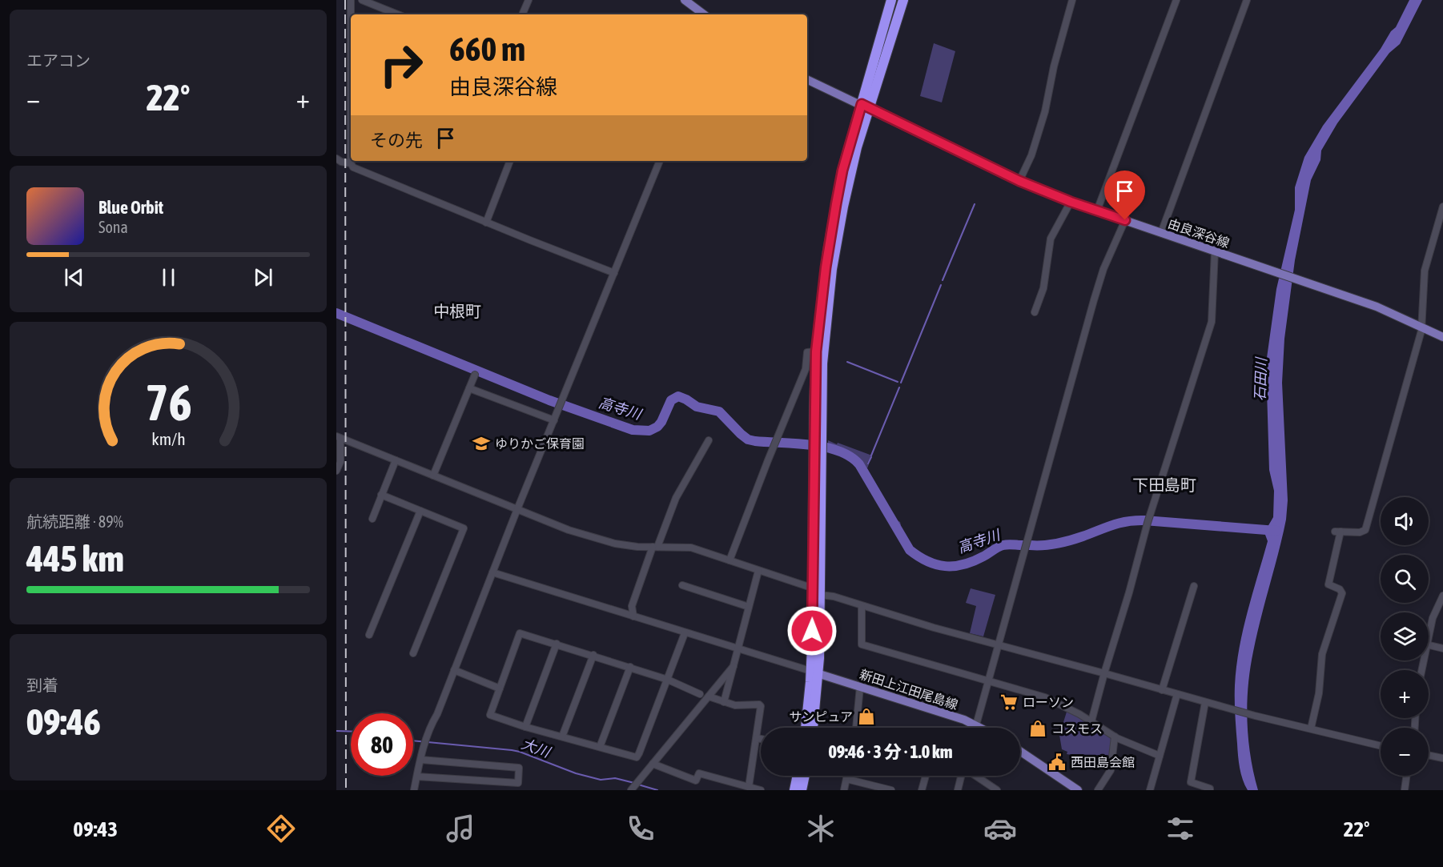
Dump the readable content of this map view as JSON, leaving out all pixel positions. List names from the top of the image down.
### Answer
{
  "streets": {
    "main road": ["由良深谷線", "新田上江田尾島線"]
  },
  "districts": ["中根町", "下田島町"],
  "water": ["石田川", "高寺川", "大川"],
  "places": {
    "school or university": ["ゆりかご保育園"],
    "supermarket": ["ローソン"],
    "shop": ["サンピュア", "コスモス"],
    "public building": ["西田島会館"]
  },
  "page": {
    "tile": [
      "エアコン",
      ["航続距離 · 89%", "445 km"],
      ["到着", "09:46"]
    ],
    "turn": ["660 m", "由良深谷線"],
    "heat": ["−", "22°", "+"],
    "then": "その先",
    "song": ["Blue Orbit", "Sona"],
    "map_buttons": ["+", "−"],
    "limit": "80",
    "trip": "09:46 · 3 分 · 1.0 km",
    "tabs": ["09:43", "22°"],
    "gauge": ["76", "km/h"]
  }
}
